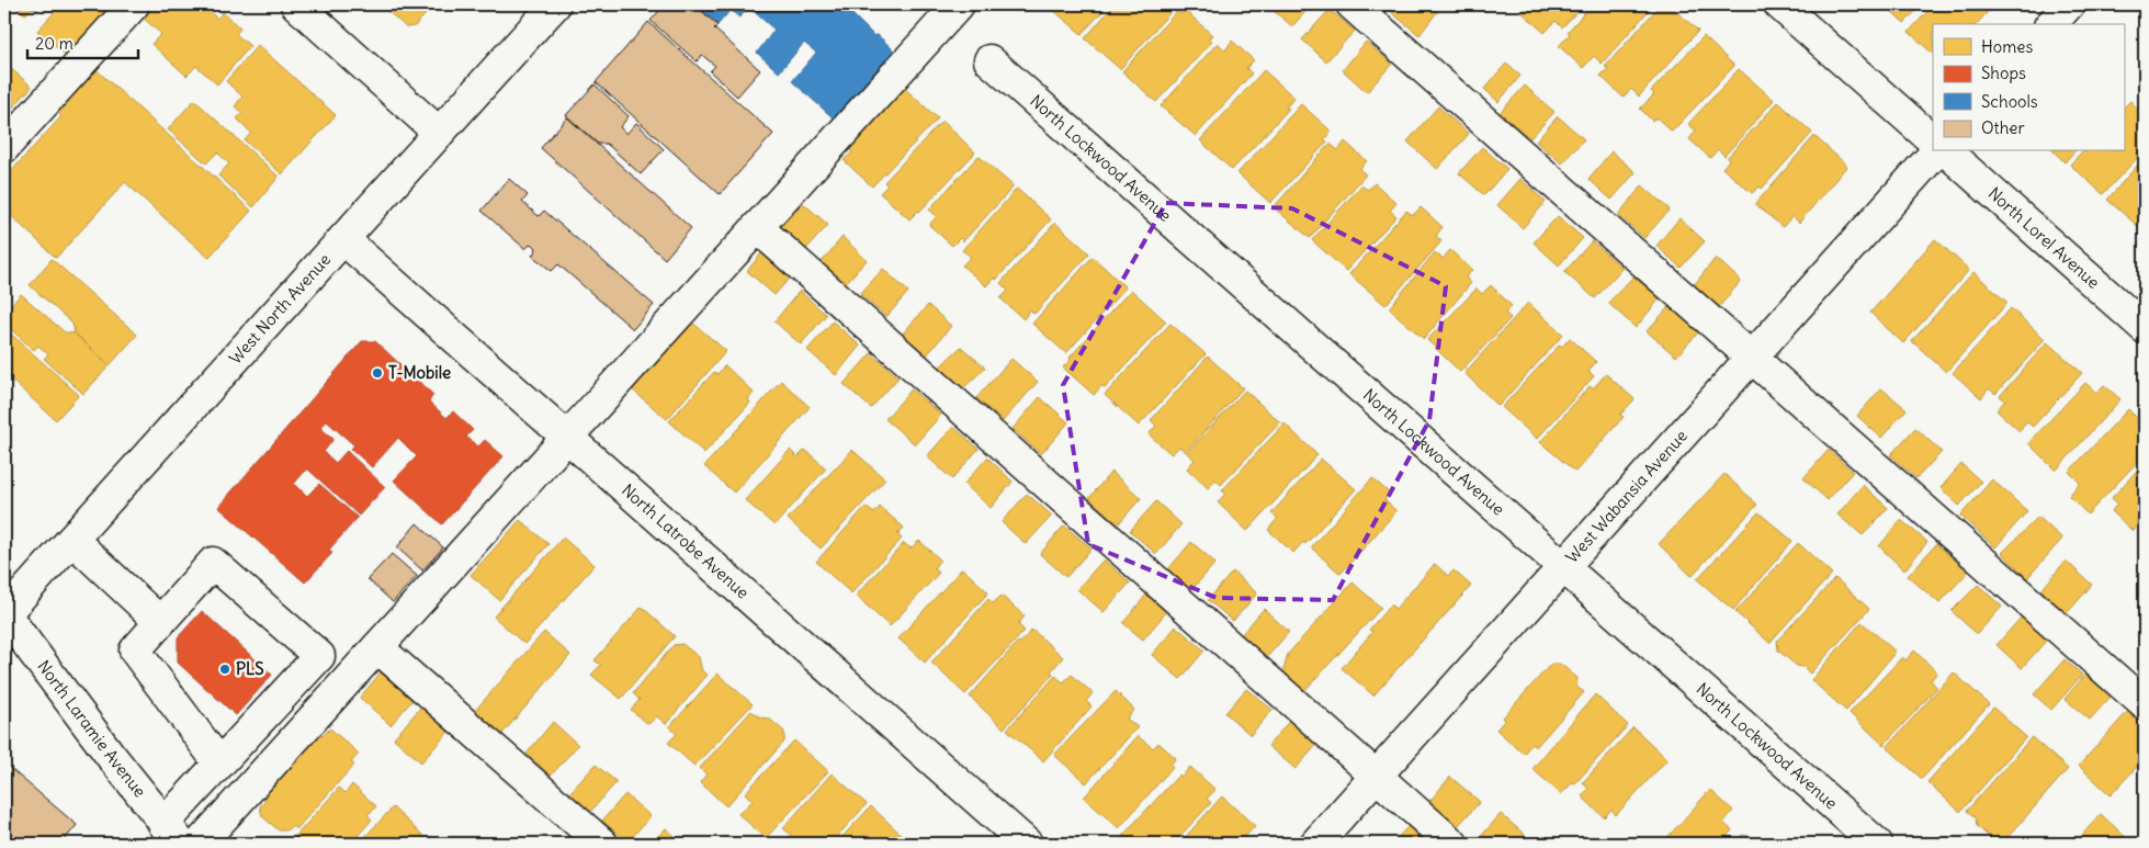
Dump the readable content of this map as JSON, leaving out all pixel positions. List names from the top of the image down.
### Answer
{
  "streets": {
    "street": [
      "North Lockwood Avenue",
      "North Lorel Avenue",
      "West North Avenue",
      "West Wabansia Avenue",
      "North Latrobe Avenue",
      "North Laramie Avenue"
    ]
  },
  "crossings": [
    ["North Lockwood Avenue", "West Wabansia Avenue"],
    ["West North Avenue", "North Latrobe Avenue"],
    ["West North Avenue", "North Laramie Avenue"]
  ],
  "places": ["T-Mobile", "PLS"],
  "legend": [
    "Homes",
    "Shops",
    "Schools",
    "Other"
  ],
  "scale_bar": "20 m"
}
